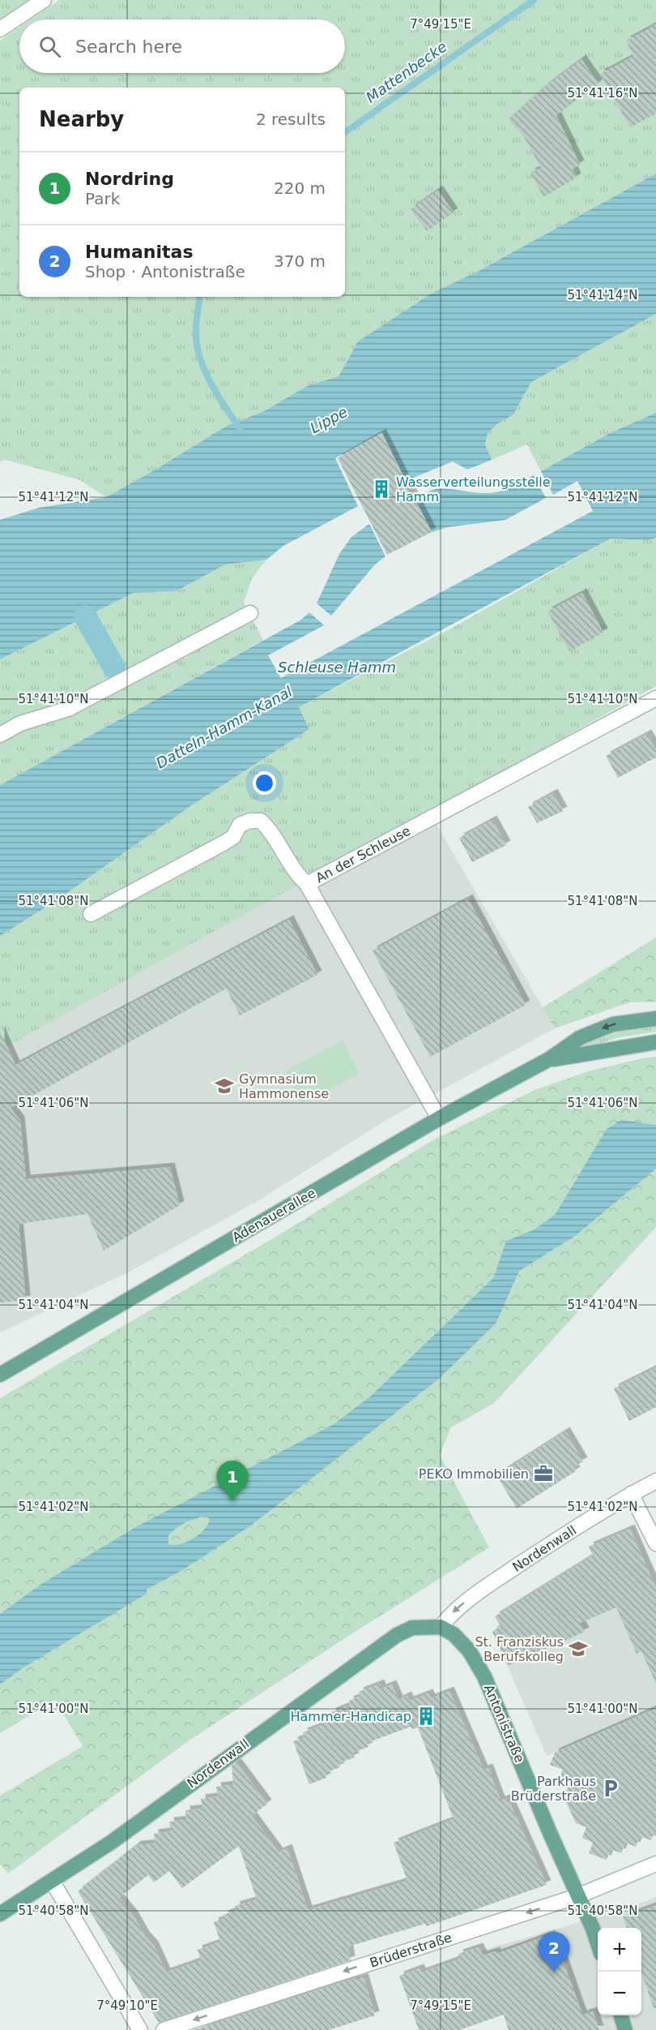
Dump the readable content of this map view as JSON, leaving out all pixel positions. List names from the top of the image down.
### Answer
{
  "streets": {
    "main road": ["Adenauerallee", "Nordenwall", "Antonistraße"],
    "street": ["An der Schleuse", "Brüderstraße"]
  },
  "crossings": [
    ["An der Schleuse", "Adenauerallee"],
    ["Nordenwall", "Antonistraße"],
    ["Antonistraße", "Brüderstraße"]
  ],
  "one_way": ["Brüderstraße"],
  "water": [
    "Mattenbecke",
    "Lippe",
    "Schleuse Hamm",
    "Datteln-Hamm-Kanal"
  ],
  "places": {
    "building": ["Wasserverteilungsstelle Hamm", "Hammer-Handicap"],
    "school or university": ["Gymnasium Hammonense", "St. Franziskus Berufskolleg"],
    "office": ["PEKO Immobilien"],
    "parking": ["Parkhaus Brüderstraße"]
  },
  "page": {
    "search": "Search here",
    "heading": ["Nearby", "2 results"],
    "list": [
      {
        "mark": "1",
        "name": "Nordring",
        "note": "Park",
        "value": "220 m"
      },
      {
        "mark": "2",
        "name": "Humanitas",
        "note": "Shop · Antonistraße",
        "value": "370 m"
      }
    ],
    "pins": ["1", "2"],
    "map_buttons": ["+", "−"]
  },
  "coordinates": [
    "7°49'15\"E",
    "51°41'16\"N",
    "51°41'14\"N",
    "51°41'12\"N",
    "51°41'10\"N",
    "51°41'08\"N",
    "51°41'06\"N",
    "51°41'04\"N",
    "51°41'02\"N",
    "51°41'00\"N",
    "51°40'58\"N",
    "7°49'10\"E"
  ]
}
